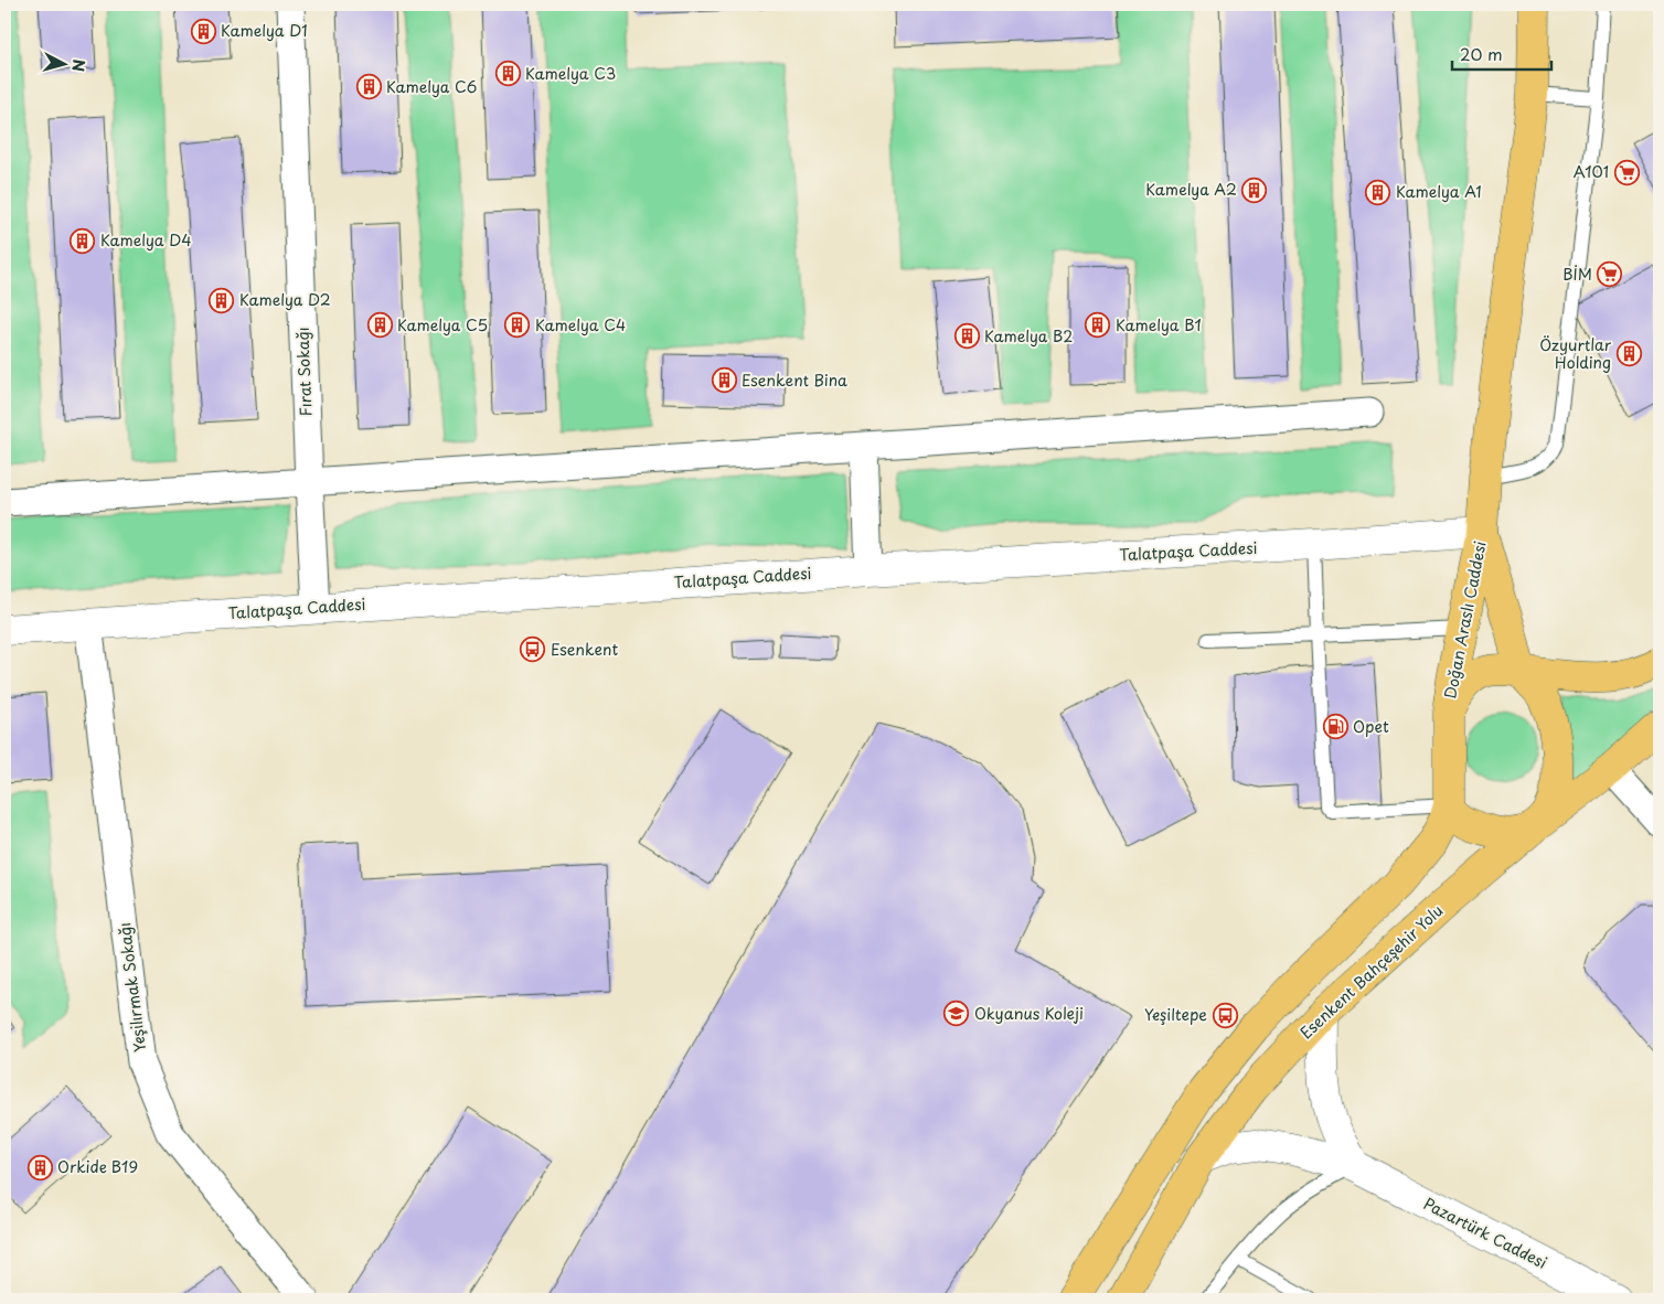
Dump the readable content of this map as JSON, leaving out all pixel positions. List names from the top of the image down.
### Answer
{
  "streets": {
    "main road": ["Doğan Araslı Caddesi", "Esenkent Bahçeşehir Yolu"],
    "street": [
      "Fırat Sokağı",
      "Talatpaşa Caddesi",
      "Yeşilırmak Sokağı",
      "Pazartürk Caddesi"
    ]
  },
  "crossings": [
    ["Fırat Sokağı", "Talatpaşa Caddesi"],
    ["Talatpaşa Caddesi", "Doğan Araslı Caddesi"],
    ["Talatpaşa Caddesi", "Yeşilırmak Sokağı"],
    ["Doğan Araslı Caddesi", "Esenkent Bahçeşehir Yolu"],
    ["Esenkent Bahçeşehir Yolu", "Pazartürk Caddesi"]
  ],
  "places": {
    "building": [
      "Kamelya D1",
      "Kamelya C3",
      "Kamelya C6",
      "Kamelya A2",
      "Kamelya A1",
      "Kamelya D4",
      "Kamelya D2",
      "Kamelya C5",
      "Kamelya C4",
      "Kamelya B1",
      "Kamelya B2",
      "Özyurtlar Holding",
      "Esenkent Bina",
      "Orkide B19"
    ],
    "supermarket": ["A101", "BİM"],
    "bus stop": ["Esenkent", "Yeşiltepe"],
    "fuel station": ["Opet"],
    "school or university": ["Okyanus Koleji"]
  },
  "scale_bar": "20 m",
  "north": "right"
}
